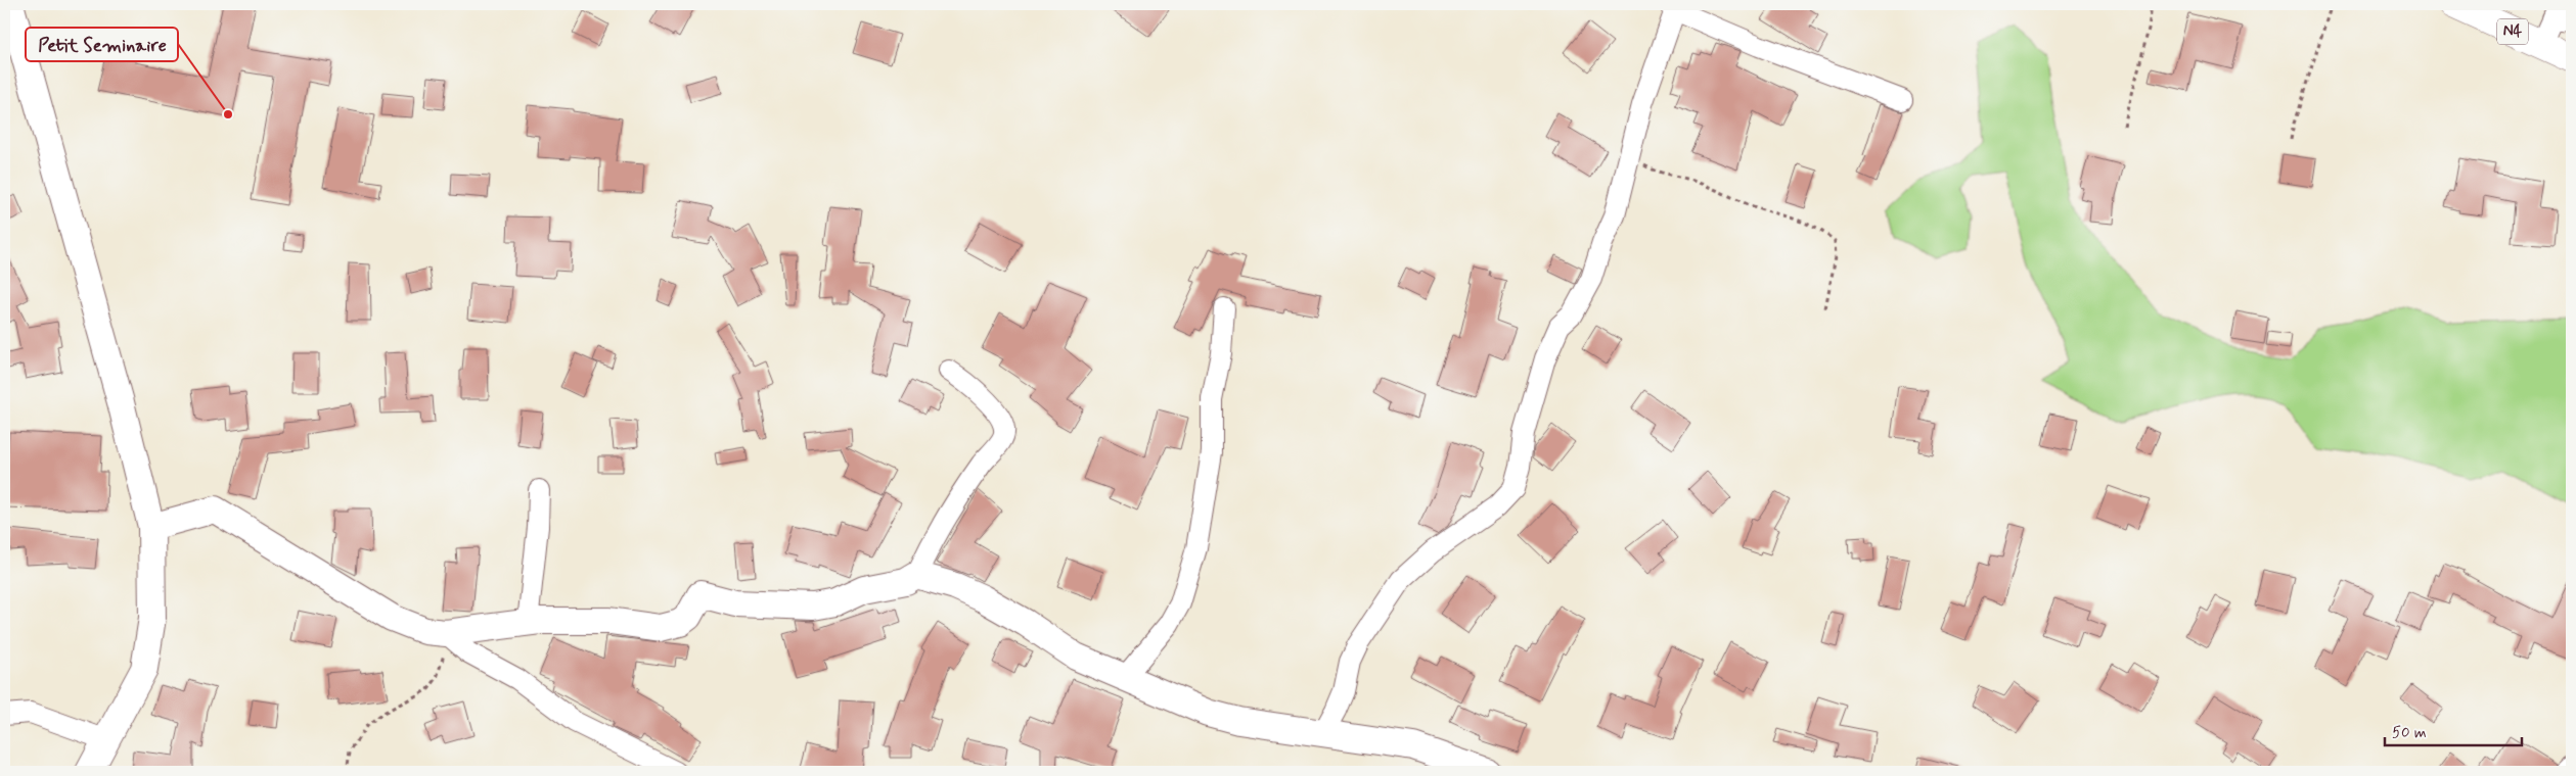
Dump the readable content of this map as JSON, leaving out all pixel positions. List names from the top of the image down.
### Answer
{
  "streets": {
    "highway": ["N4"]
  },
  "places": ["Petit Seminaire"],
  "scale_bar": "50 m"
}
